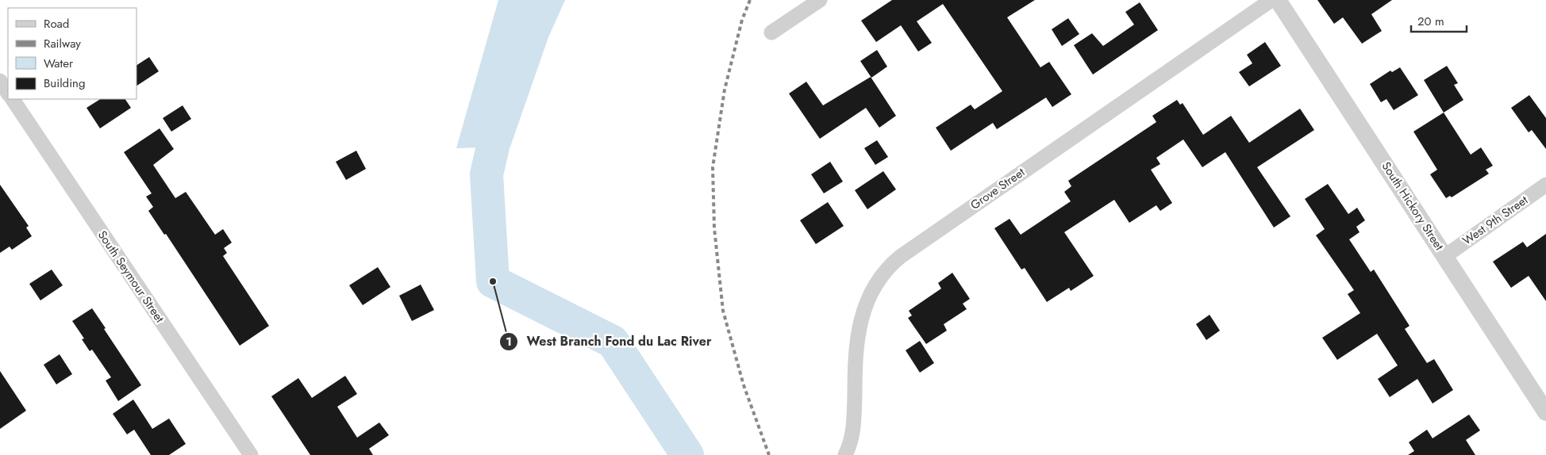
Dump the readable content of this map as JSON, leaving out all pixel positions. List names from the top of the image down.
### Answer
{
  "streets": {
    "street": [
      "Grove Street",
      "South Hickory Street",
      "West 9th Street",
      "South Seymour Street"
    ]
  },
  "crossings": [
    ["South Hickory Street", "West 9th Street"]
  ],
  "places": ["West Branch Fond du Lac River"],
  "legend": [
    "Road",
    "Railway",
    "Water",
    "Building"
  ],
  "scale_bar": "20 m"
}
